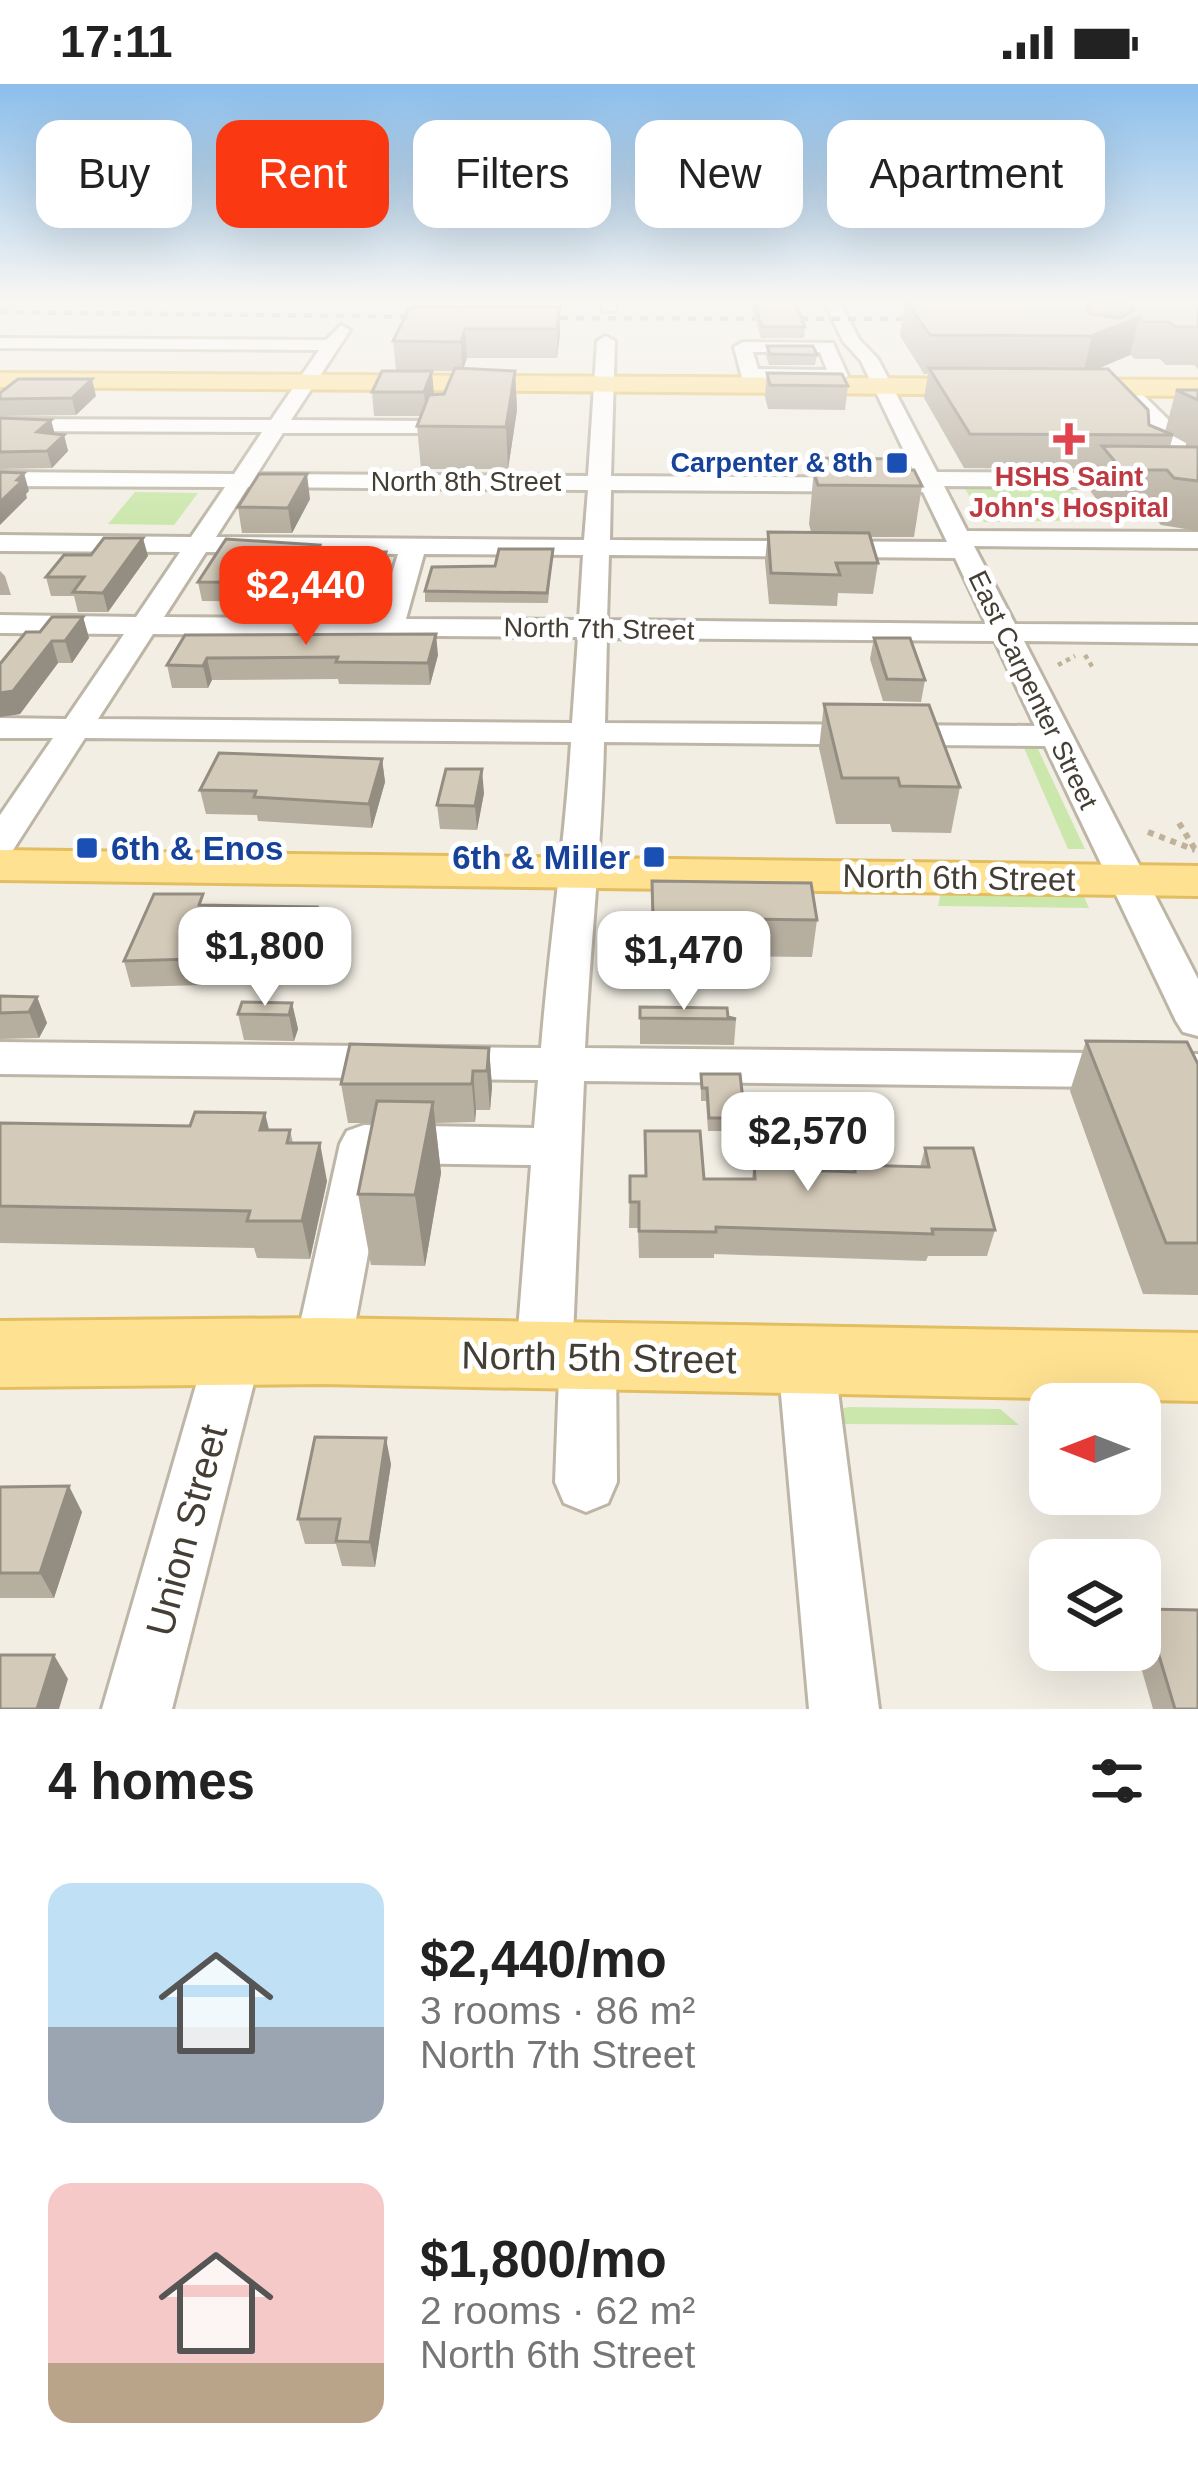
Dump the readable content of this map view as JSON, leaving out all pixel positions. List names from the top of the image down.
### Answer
{
  "streets": {
    "main road": ["North 6th Street", "North 5th Street"],
    "street": [
      "North 8th Street",
      "North 7th Street",
      "East Carpenter Street",
      "Union Street"
    ]
  },
  "crossings": [
    ["North 8th Street", "East Carpenter Street"],
    ["North 7th Street", "East Carpenter Street"],
    ["East Carpenter Street", "North 6th Street"],
    ["North 5th Street", "Union Street"]
  ],
  "places": {
    "health": ["HSHS Saint John's Hospital"],
    "transit": ["Carpenter & 8th", "6th & Enos", "6th & Miller"]
  },
  "north": "left",
  "page": {
    "status": "17:11",
    "chip": [
      "Buy",
      "Rent",
      "Filters",
      "New",
      "Apartment"
    ],
    "price": [
      "$2,440",
      "$1,800",
      "$1,470",
      "$2,570"
    ],
    "heading": "4 homes",
    "list": [
      {
        "name": "$2,440/mo",
        "note": "3 rooms · 86 m² · North 7th Street"
      },
      {
        "name": "$1,800/mo",
        "note": "2 rooms · 62 m² · North 6th Street"
      }
    ]
  }
}
